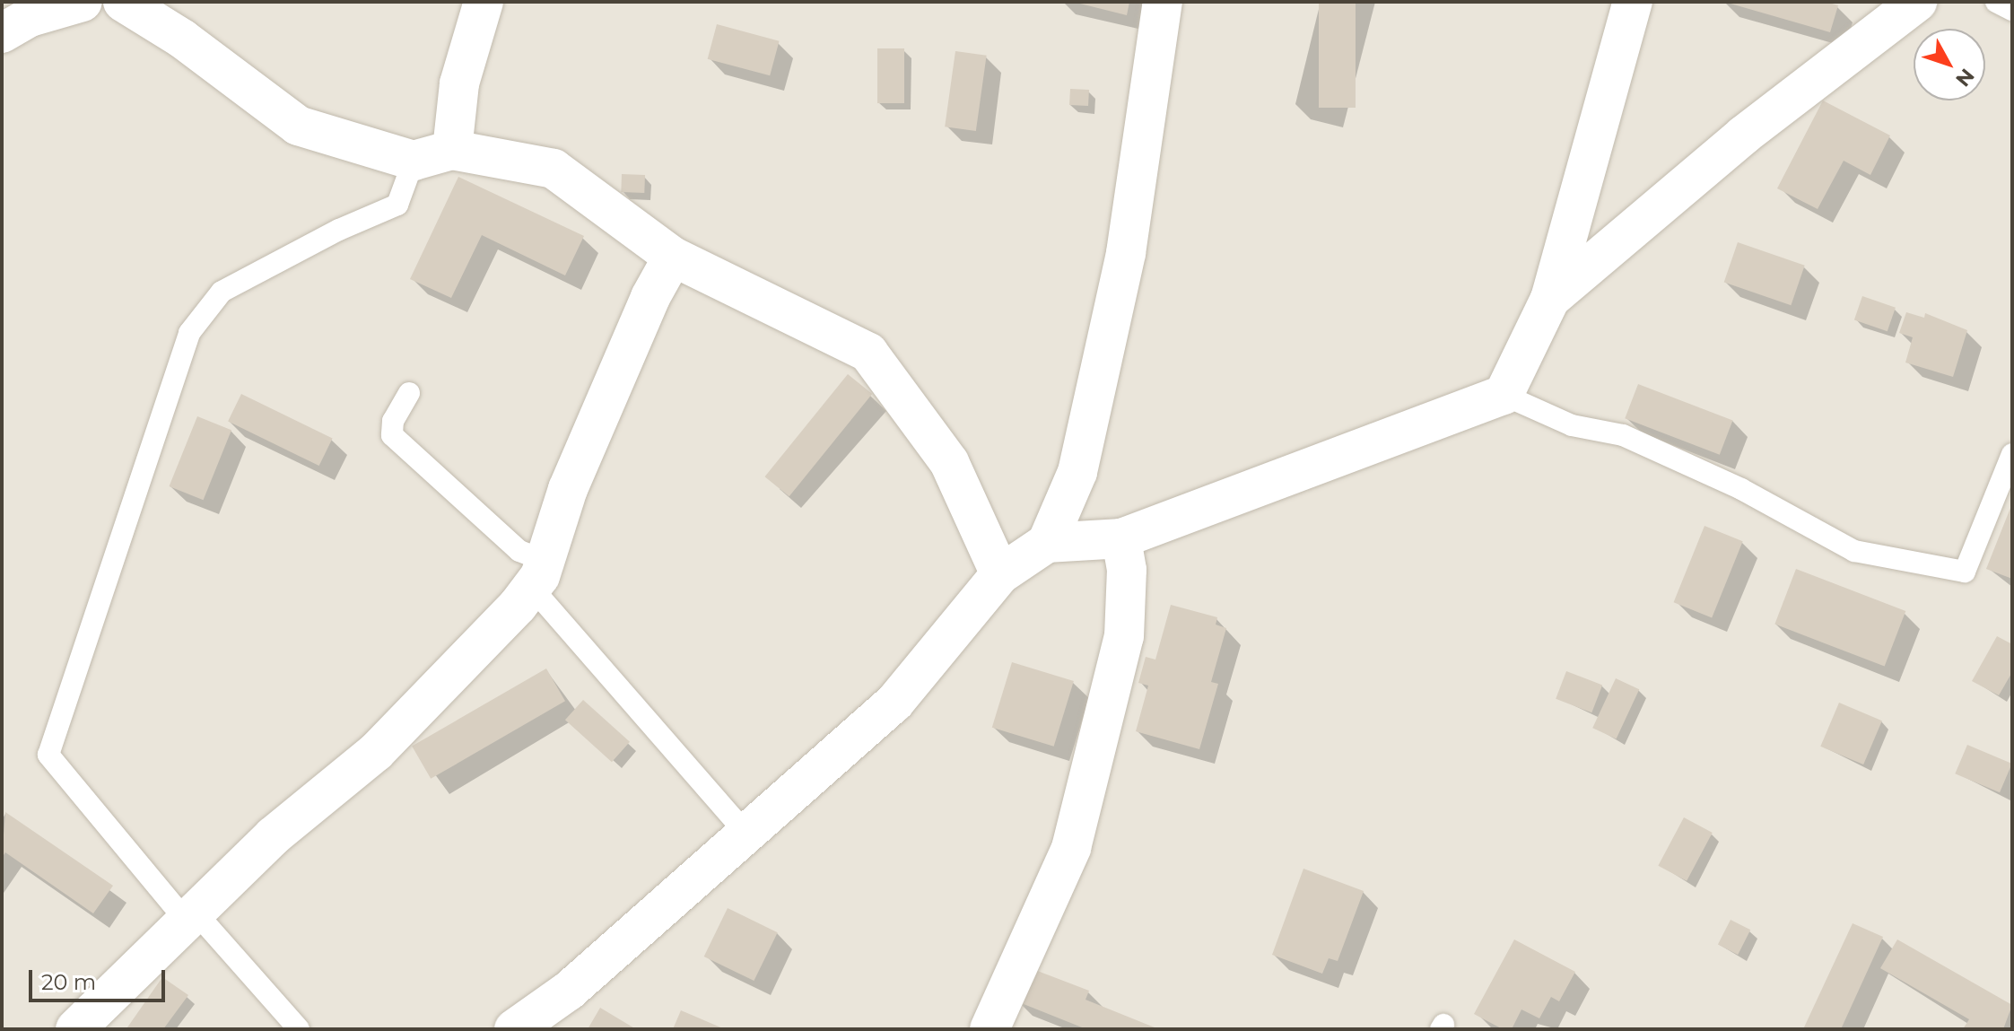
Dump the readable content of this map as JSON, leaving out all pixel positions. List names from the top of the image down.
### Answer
{
  "scale_bar": "20 m",
  "north": "bottom right"
}
